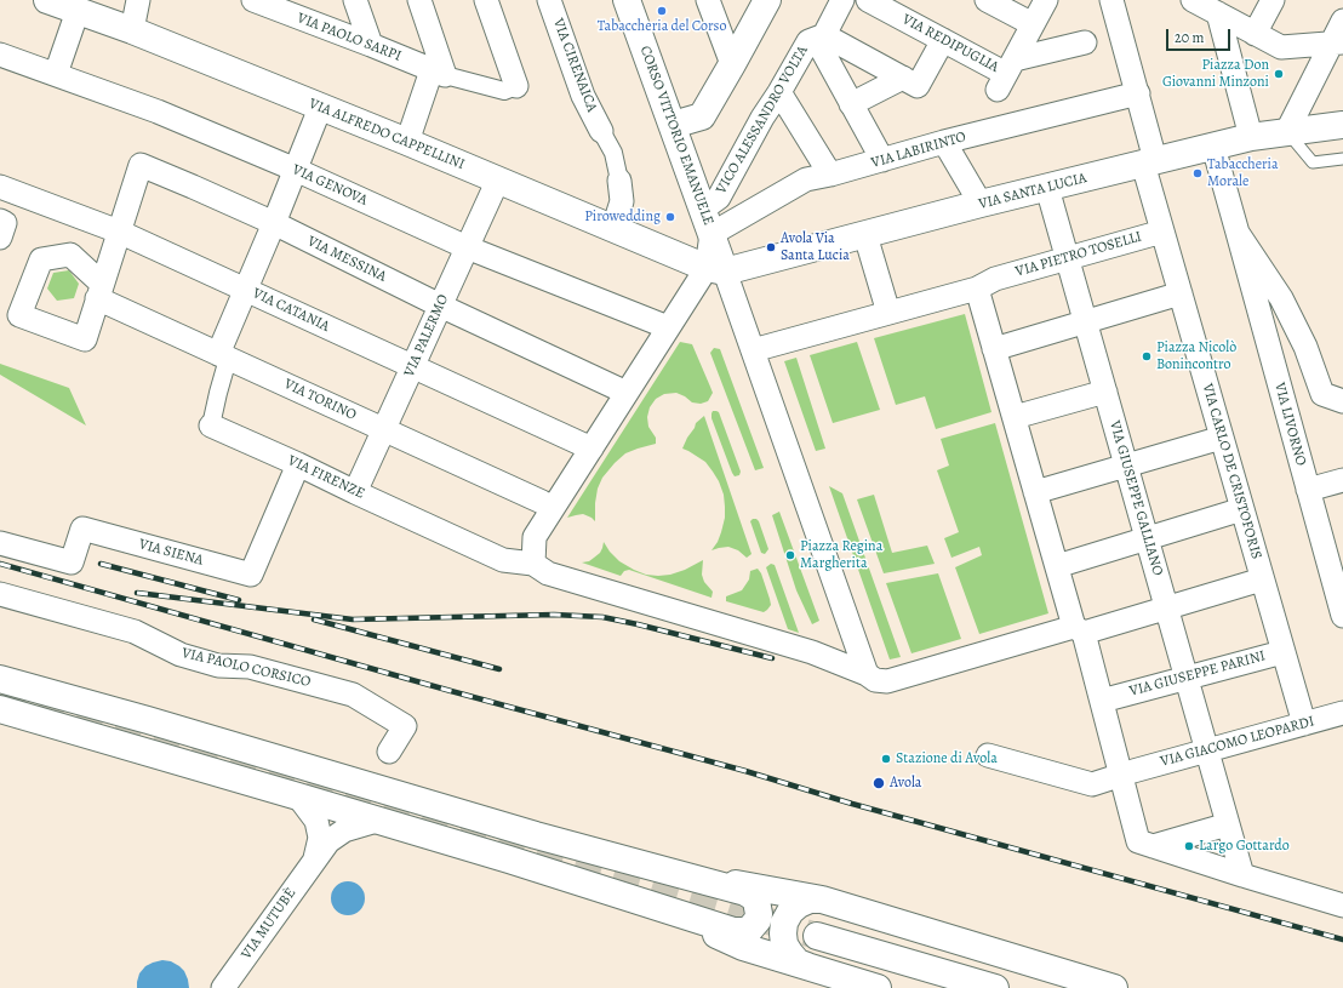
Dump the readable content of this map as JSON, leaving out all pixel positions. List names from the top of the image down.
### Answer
{
  "streets": {
    "street": [
      "VIA PAOLO SARPI",
      "VIA REDIPUGLIA",
      "VIA CIRENAICA",
      "VICO ALESSANDRO VOLTA",
      "VIA ALFREDO CAPPELLINI",
      "CORSO VITTORIO EMANUELE",
      "VIA LABIRINTO",
      "VIA GENOVA",
      "VIA SANTA LUCIA",
      "VIA PIETRO TOSELLI",
      "VIA MESSINA",
      "VIA CATANIA",
      "VIA PALERMO",
      "VIA TORINO",
      "VIA LIVORNO",
      "VIA CARLO DE CRISTOFORIS",
      "VIA FIRENZE",
      "VIA GIUSEPPE GALLIANO",
      "VIA SIENA",
      "VIA PAOLO CORSICO",
      "VIA GIUSEPPE PARINI",
      "VIA GIACOMO LEOPARDI",
      "VIA MUTUBÈ"
    ]
  },
  "crossings": [
    ["VICO ALESSANDRO VOLTA", "CORSO VITTORIO EMANUELE"],
    ["VICO ALESSANDRO VOLTA", "VIA LABIRINTO"],
    ["VIA ALFREDO CAPPELLINI", "CORSO VITTORIO EMANUELE"],
    ["VIA ALFREDO CAPPELLINI", "VIA SANTA LUCIA"],
    ["VIA ALFREDO CAPPELLINI", "VIA PALERMO"],
    ["CORSO VITTORIO EMANUELE", "VIA LABIRINTO"],
    ["CORSO VITTORIO EMANUELE", "VIA SANTA LUCIA"],
    ["VIA LABIRINTO", "VIA CARLO DE CRISTOFORIS"],
    ["VIA GENOVA", "VIA PALERMO"],
    ["VIA SANTA LUCIA", "VIA LIVORNO"],
    ["VIA SANTA LUCIA", "VIA CARLO DE CRISTOFORIS"],
    ["VIA SANTA LUCIA", "VIA GIUSEPPE GALLIANO"],
    ["VIA PIETRO TOSELLI", "VIA CARLO DE CRISTOFORIS"],
    ["VIA PIETRO TOSELLI", "VIA GIUSEPPE GALLIANO"],
    ["VIA MESSINA", "VIA CATANIA"],
    ["VIA MESSINA", "VIA PALERMO"],
    ["VIA MESSINA", "VIA TORINO"],
    ["VIA CATANIA", "VIA PALERMO"],
    ["VIA CATANIA", "VIA TORINO"],
    ["VIA PALERMO", "VIA TORINO"],
    ["VIA PALERMO", "VIA FIRENZE"],
    ["VIA TORINO", "VIA FIRENZE"],
    ["VIA CARLO DE CRISTOFORIS", "VIA GIUSEPPE PARINI"],
    ["VIA CARLO DE CRISTOFORIS", "VIA GIACOMO LEOPARDI"],
    ["VIA FIRENZE", "VIA SIENA"],
    ["VIA GIUSEPPE GALLIANO", "VIA GIUSEPPE PARINI"],
    ["VIA GIUSEPPE GALLIANO", "VIA GIACOMO LEOPARDI"]
  ],
  "places": [
    "Tabaccheria del Corso",
    "Piazza Don Giovanni Minzoni",
    "Tabaccheria Morale",
    "Pirowedding",
    "Avola Via Santa Lucia",
    "Piazza Nicolò Bonincontro",
    "Piazza Regina Margherita",
    "Stazione di Avola",
    "Avola",
    "Largo Gottardo"
  ],
  "scale_bar": "20 m"
}
